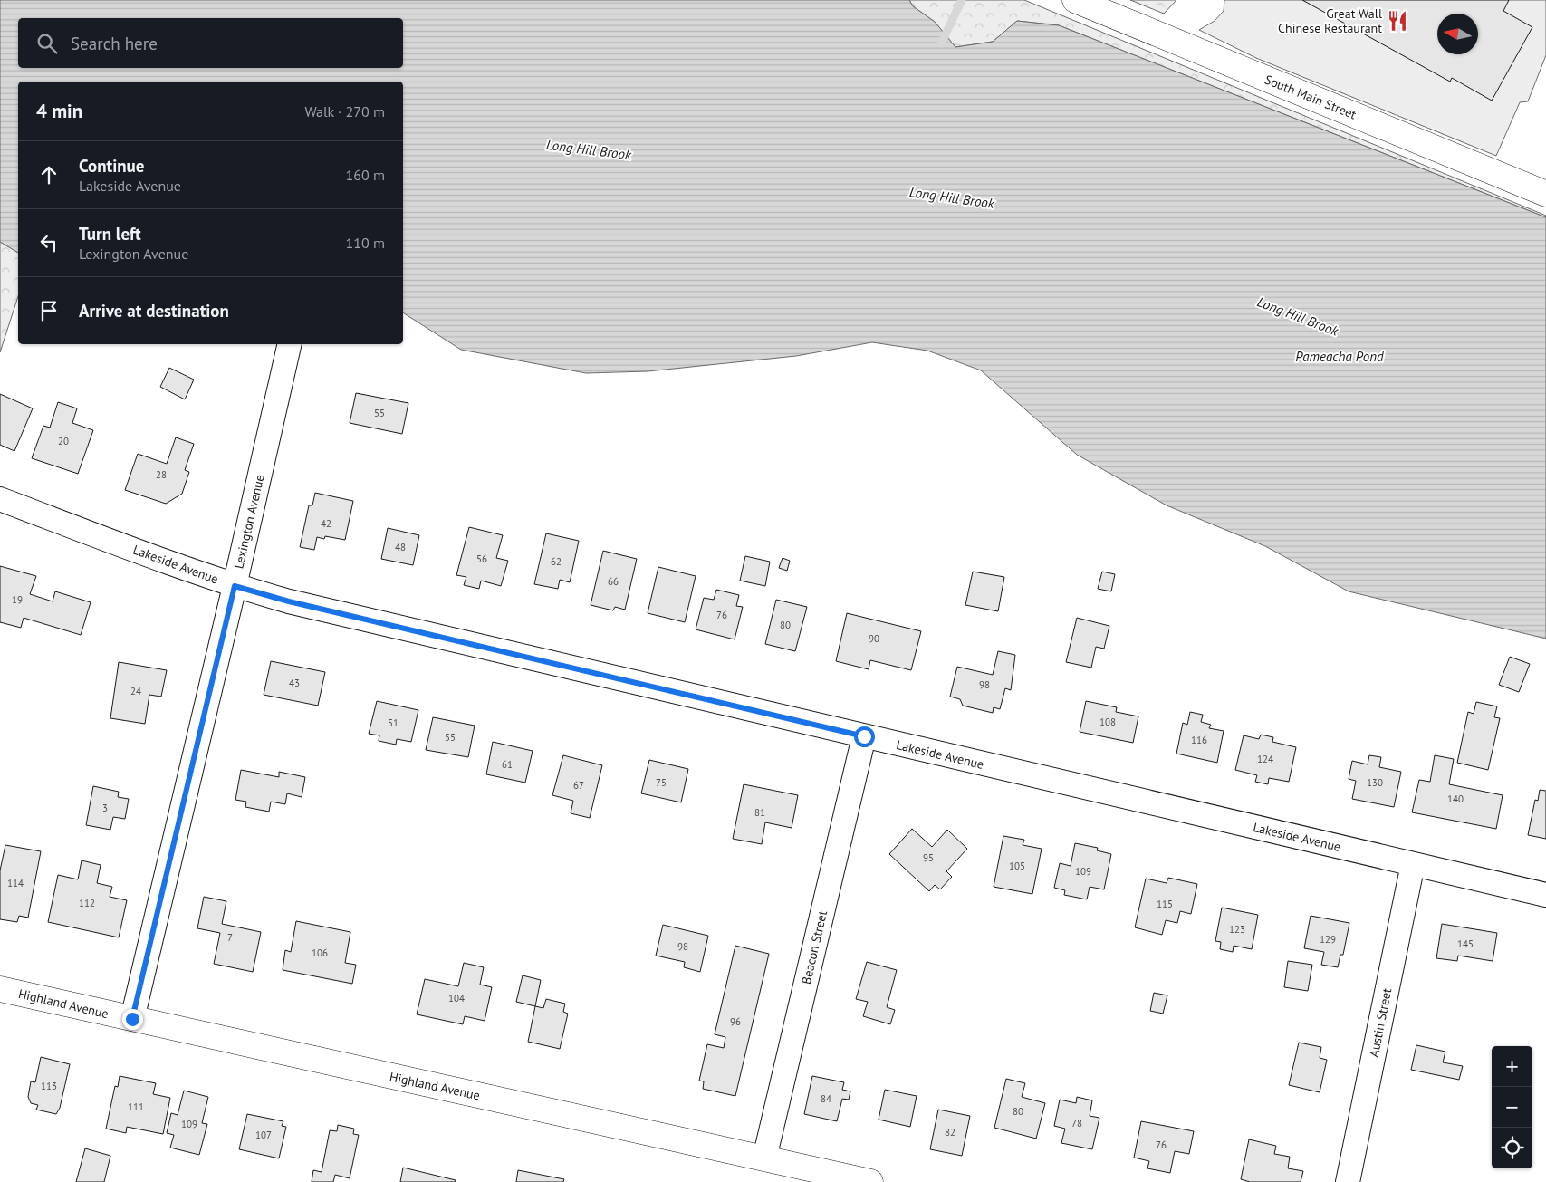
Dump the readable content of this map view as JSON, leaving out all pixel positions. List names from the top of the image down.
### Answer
{
  "streets": {
    "street": [
      "South Main Street",
      "Lexington Avenue",
      "Lakeside Avenue",
      "Beacon Street",
      "Highland Avenue",
      "Austin Street"
    ]
  },
  "crossings": [
    ["Lexington Avenue", "Lakeside Avenue"],
    ["Lexington Avenue", "Highland Avenue"],
    ["Lakeside Avenue", "Beacon Street"],
    ["Lakeside Avenue", "Austin Street"],
    ["Beacon Street", "Highland Avenue"]
  ],
  "water": ["Long Hill Brook", "Pameacha Pond"],
  "places": {
    "restaurant": ["Great Wall Chinese Restaurant"]
  },
  "house_numbers": [
    "55",
    "20",
    "28",
    "42",
    "48",
    "56",
    "62",
    "66",
    "19",
    "76",
    "80",
    "90",
    "43",
    "98",
    "24",
    "108",
    "51",
    "55",
    "116",
    "124",
    "61",
    "75",
    "130",
    "67",
    "140",
    "3",
    "81",
    "95",
    "105",
    "109",
    "114",
    "112",
    "115",
    "123",
    "7",
    "129",
    "145",
    "98",
    "106",
    "104",
    "96",
    "113",
    "84",
    "111",
    "80",
    "78",
    "109",
    "82",
    "107",
    "76"
  ],
  "north": "left",
  "page": {
    "search": "Search here",
    "heading": ["4 min", "Walk · 270 m"],
    "list": [
      ["Continue", "Lakeside Avenue", "160 m"],
      ["Turn left", "Lexington Avenue", "110 m"],
      "Arrive at destination"
    ],
    "map_buttons": ["+", "−"]
  }
}
